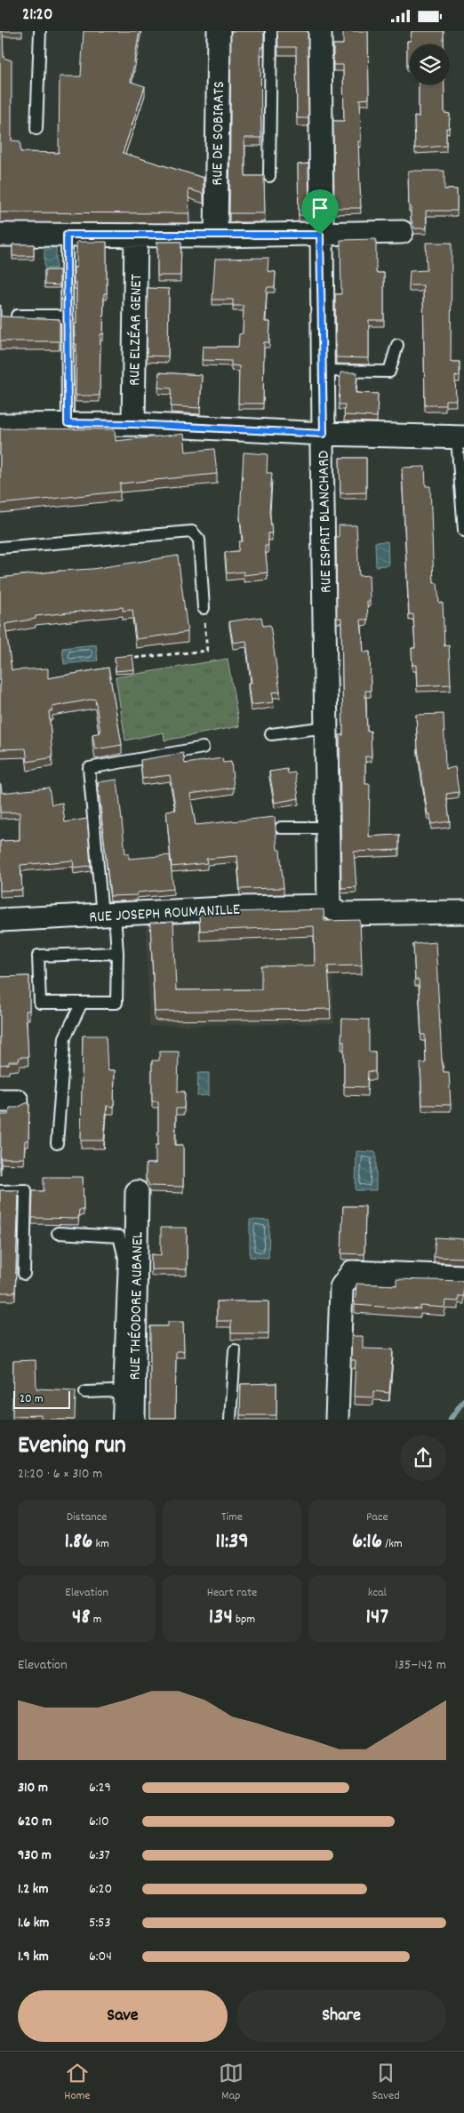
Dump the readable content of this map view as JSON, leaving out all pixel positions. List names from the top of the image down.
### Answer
{
  "streets": {
    "street": [
      "RUE DE SOBIRATS",
      "RUE ELZÉAR GENET",
      "RUE ESPRIT BLANCHARD",
      "RUE JOSEPH ROUMANILLE",
      "RUE THÉODORE AUBANEL"
    ]
  },
  "crossings": [
    ["RUE ESPRIT BLANCHARD", "RUE JOSEPH ROUMANILLE"]
  ],
  "scale_bar": "20 m",
  "page": {
    "status": "21:20",
    "scale": "20 m",
    "heading": ["Evening run", "21:20 · 6 × 310 m"],
    "stats": [
      ["Distance", "1.86 km"],
      ["Time", "11:39"],
      ["Pace", "6:16 /km"],
      ["Elevation", "48 m"],
      ["Heart rate", "134 bpm"],
      ["kcal", "147"]
    ],
    "chart": ["Elevation", "135–142 m"],
    "list": [
      {
        "name": "310 m",
        "note": "6:29"
      },
      {
        "name": "620 m",
        "note": "6:10"
      },
      {
        "name": "930 m",
        "note": "6:37"
      },
      {
        "name": "1.2 km",
        "note": "6:20"
      },
      {
        "name": "1.6 km",
        "note": "5:53"
      },
      {
        "name": "1.9 km",
        "note": "6:04"
      }
    ],
    "buttons": ["Save", "Share"],
    "tabs": ["Home", "Map", "Saved"]
  }
}
